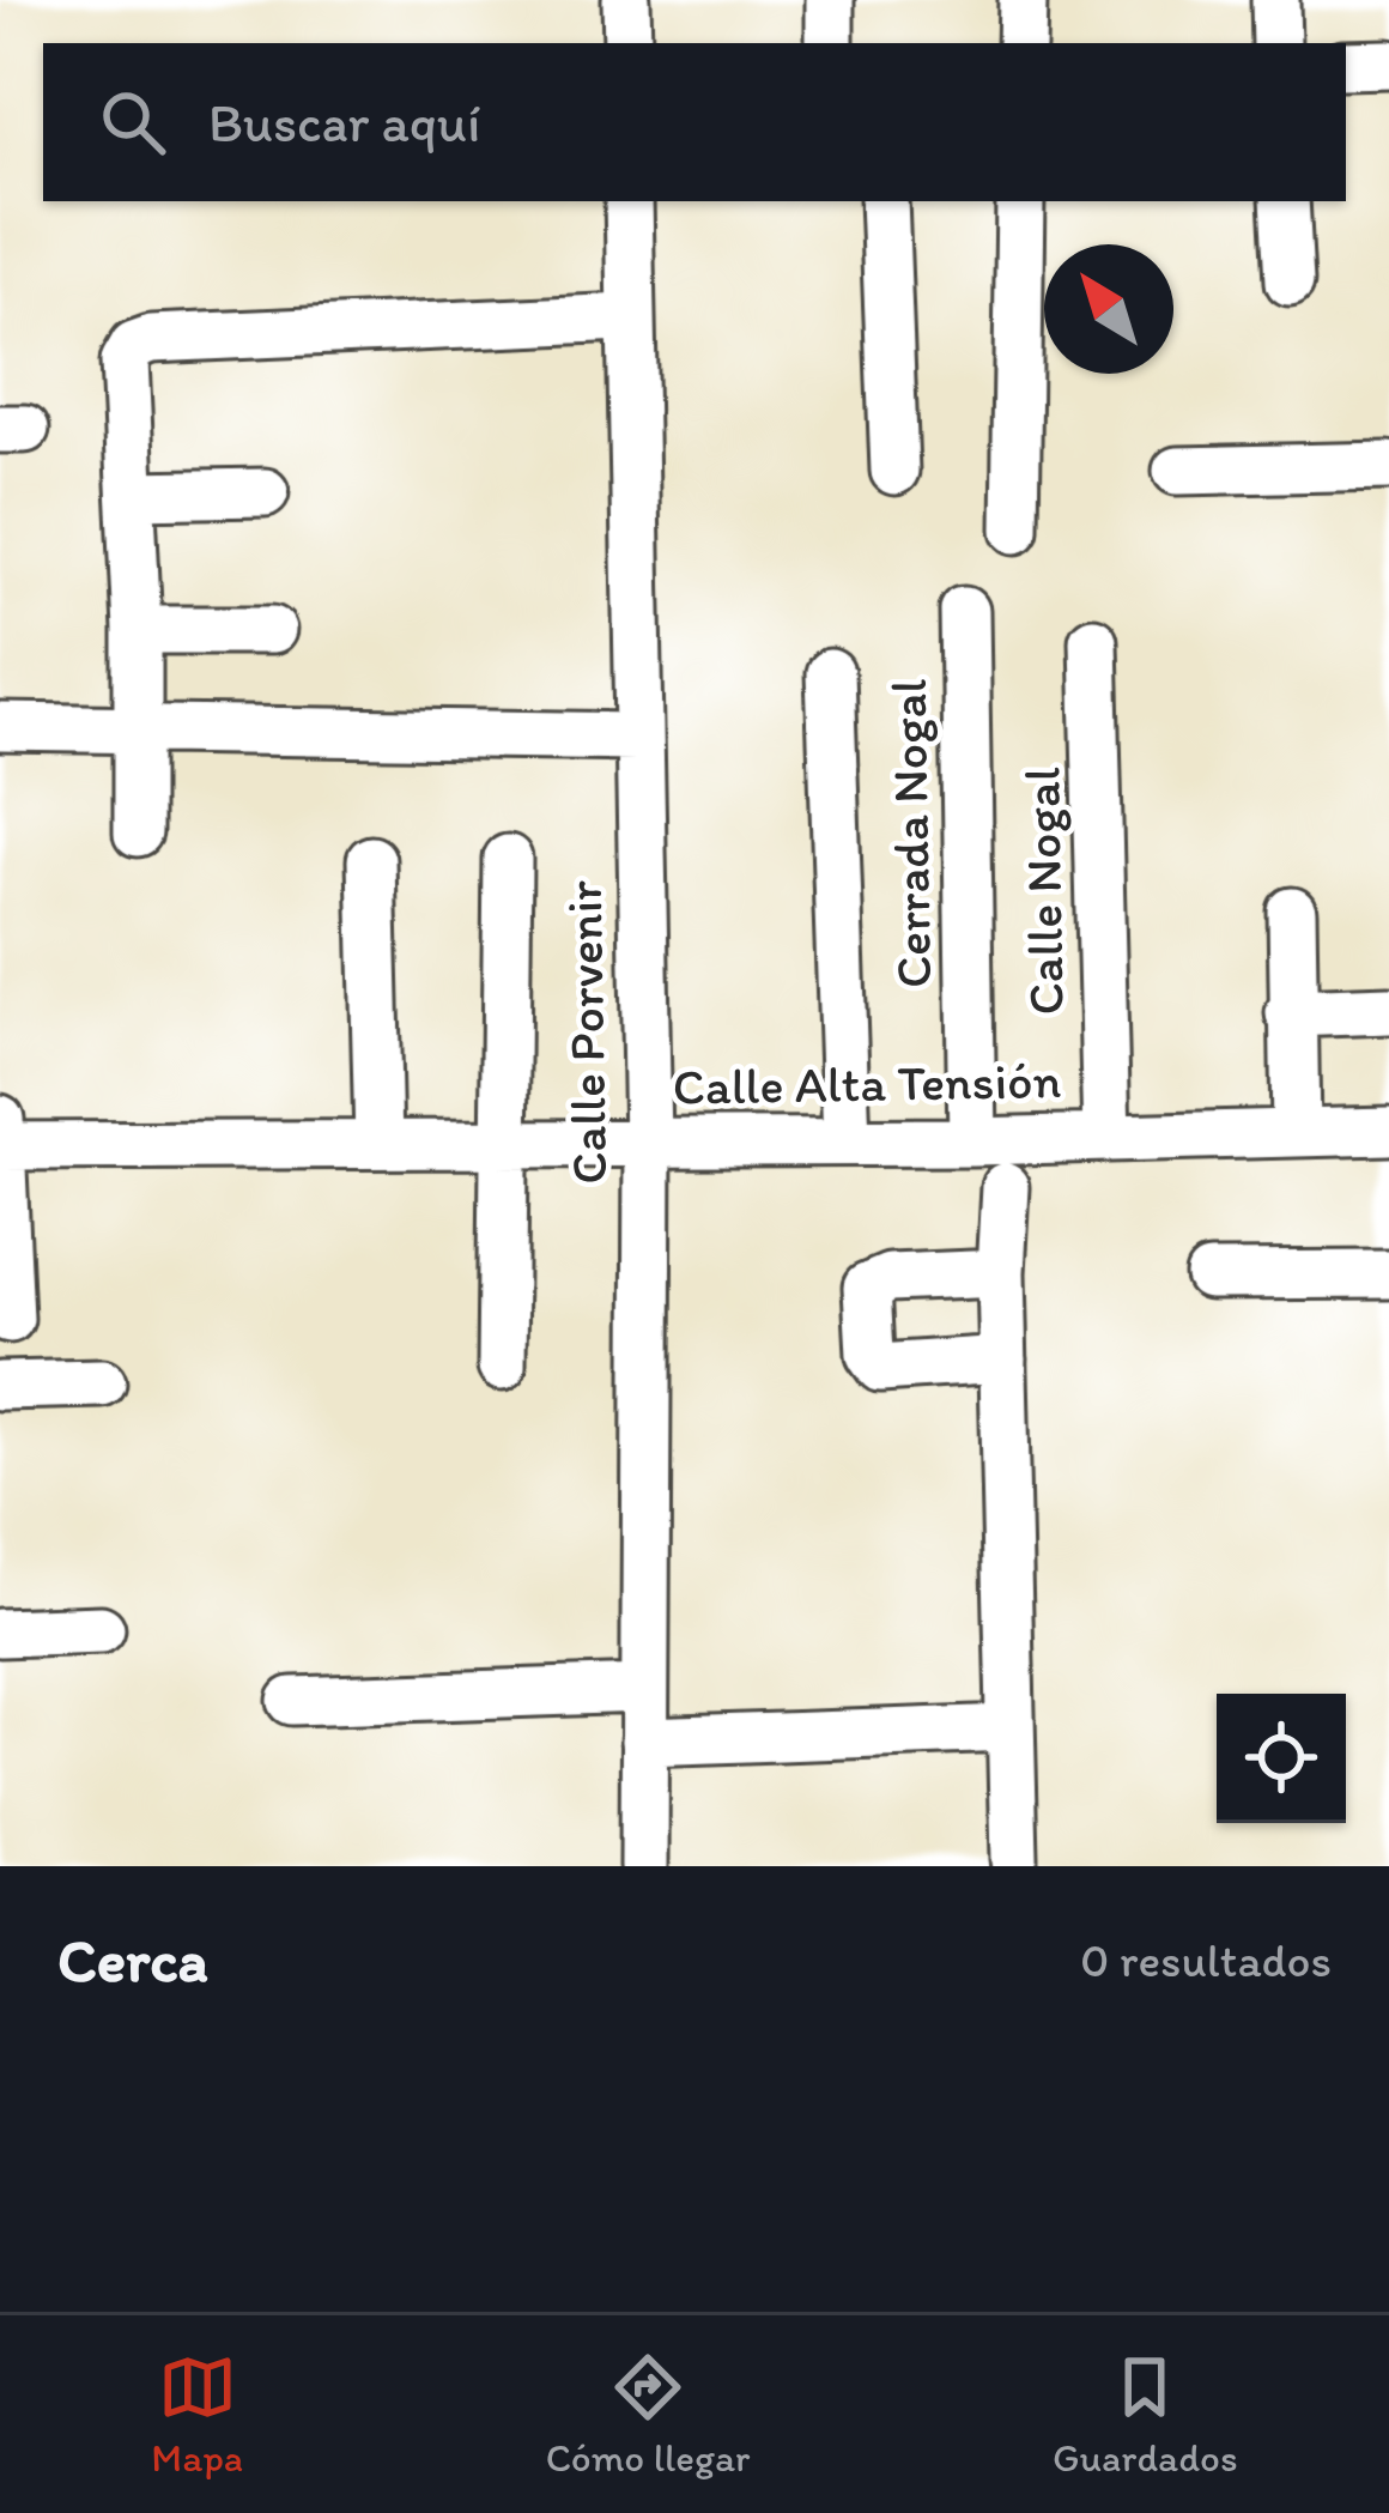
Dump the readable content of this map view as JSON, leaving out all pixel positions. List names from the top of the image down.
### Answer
{
  "streets": {
    "street": [
      "Cerrada Nogal",
      "Calle Nogal",
      "Calle Porvenir",
      "Calle Alta Tensión"
    ]
  },
  "crossings": [
    ["Cerrada Nogal", "Calle Alta Tensión"],
    ["Calle Nogal", "Calle Alta Tensión"],
    ["Calle Porvenir", "Calle Alta Tensión"]
  ],
  "north": "top left",
  "page": {
    "search": "Buscar aquí",
    "heading": ["Cerca", "0 resultados"],
    "nav": ["Mapa", "Cómo llegar", "Guardados"]
  }
}
